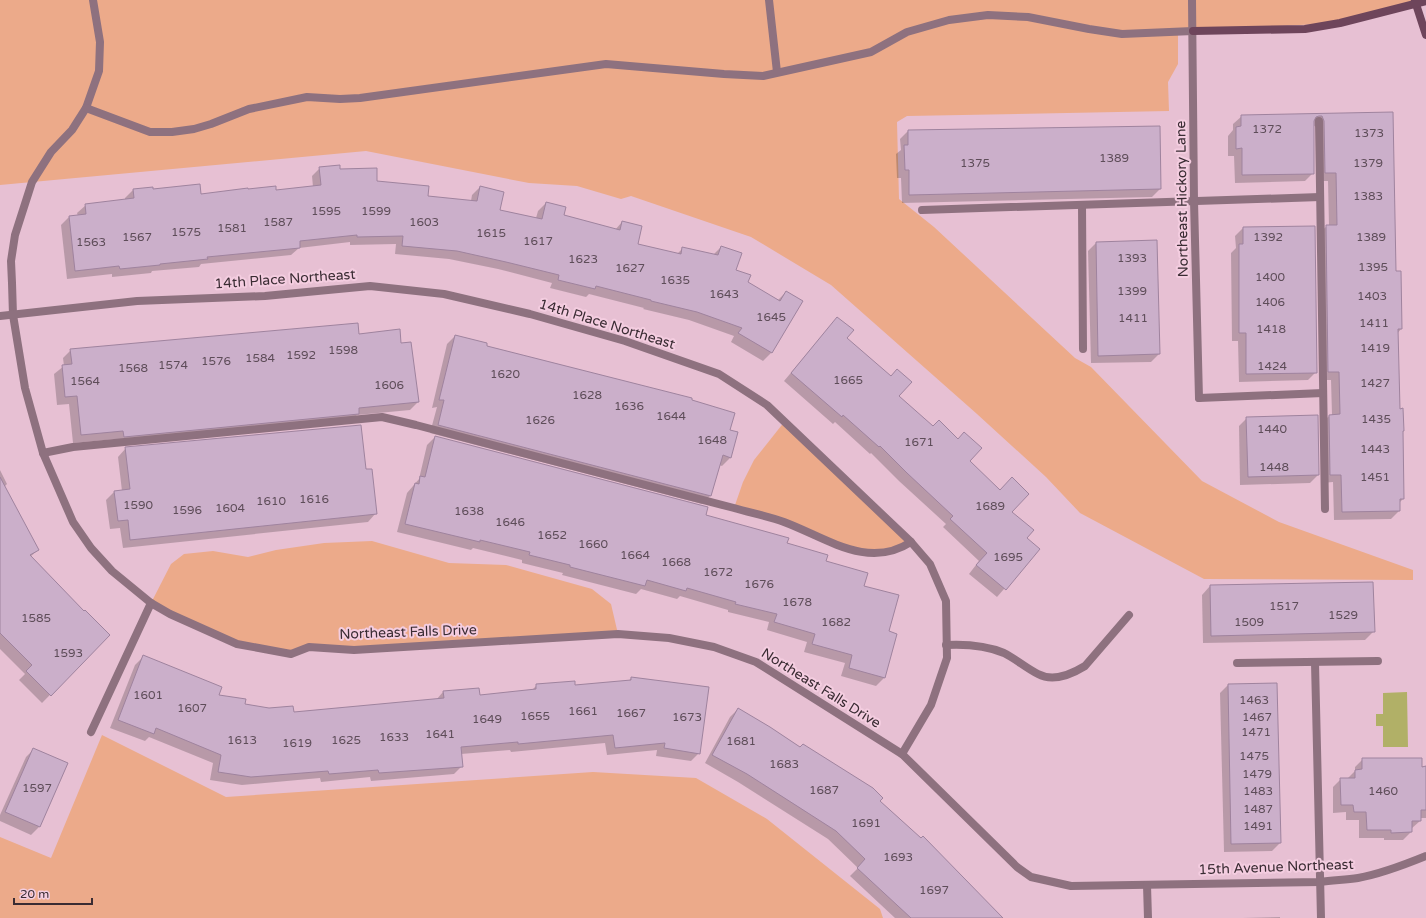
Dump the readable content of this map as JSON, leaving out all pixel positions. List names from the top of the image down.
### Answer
{
  "streets": {
    "street": [
      "Northeast Hickory Lane",
      "14th Place Northeast",
      "Northeast Falls Drive",
      "15th Avenue Northeast"
    ]
  },
  "crossings": [
    ["14th Place Northeast", "Northeast Falls Drive"],
    ["Northeast Falls Drive", "15th Avenue Northeast"]
  ],
  "house_numbers": [
    "1372",
    "1373",
    "1389",
    "1375",
    "1379",
    "1383",
    "1595",
    "1599",
    "1587",
    "1603",
    "1581",
    "1575",
    "1615",
    "1567",
    "1392",
    "1389",
    "1617",
    "1563",
    "1393",
    "1623",
    "1395",
    "1627",
    "1400",
    "1635",
    "1399",
    "1643",
    "1403",
    "1406",
    "1645",
    "1411",
    "1411",
    "1418",
    "1419",
    "1598",
    "1592",
    "1584",
    "1576",
    "1574",
    "1424",
    "1568",
    "1620",
    "1665",
    "1564",
    "1427",
    "1606",
    "1628",
    "1636",
    "1644",
    "1435",
    "1626",
    "1440",
    "1648",
    "1671",
    "1443",
    "1448",
    "1451",
    "1616",
    "1610",
    "1590",
    "1689",
    "1604",
    "1596",
    "1638",
    "1646",
    "1652",
    "1660",
    "1664",
    "1695",
    "1668",
    "1672",
    "1676",
    "1678",
    "1517",
    "1529",
    "1585",
    "1682",
    "1509",
    "1593",
    "1601",
    "1463",
    "1607",
    "1661",
    "1667",
    "1655",
    "1673",
    "1467",
    "1649",
    "1471",
    "1641",
    "1633",
    "1613",
    "1625",
    "1681",
    "1619",
    "1475",
    "1683",
    "1479",
    "1597",
    "1687",
    "1483",
    "1460",
    "1487",
    "1691",
    "1491",
    "1693",
    "1697"
  ],
  "scale_bar": "20 m"
}
